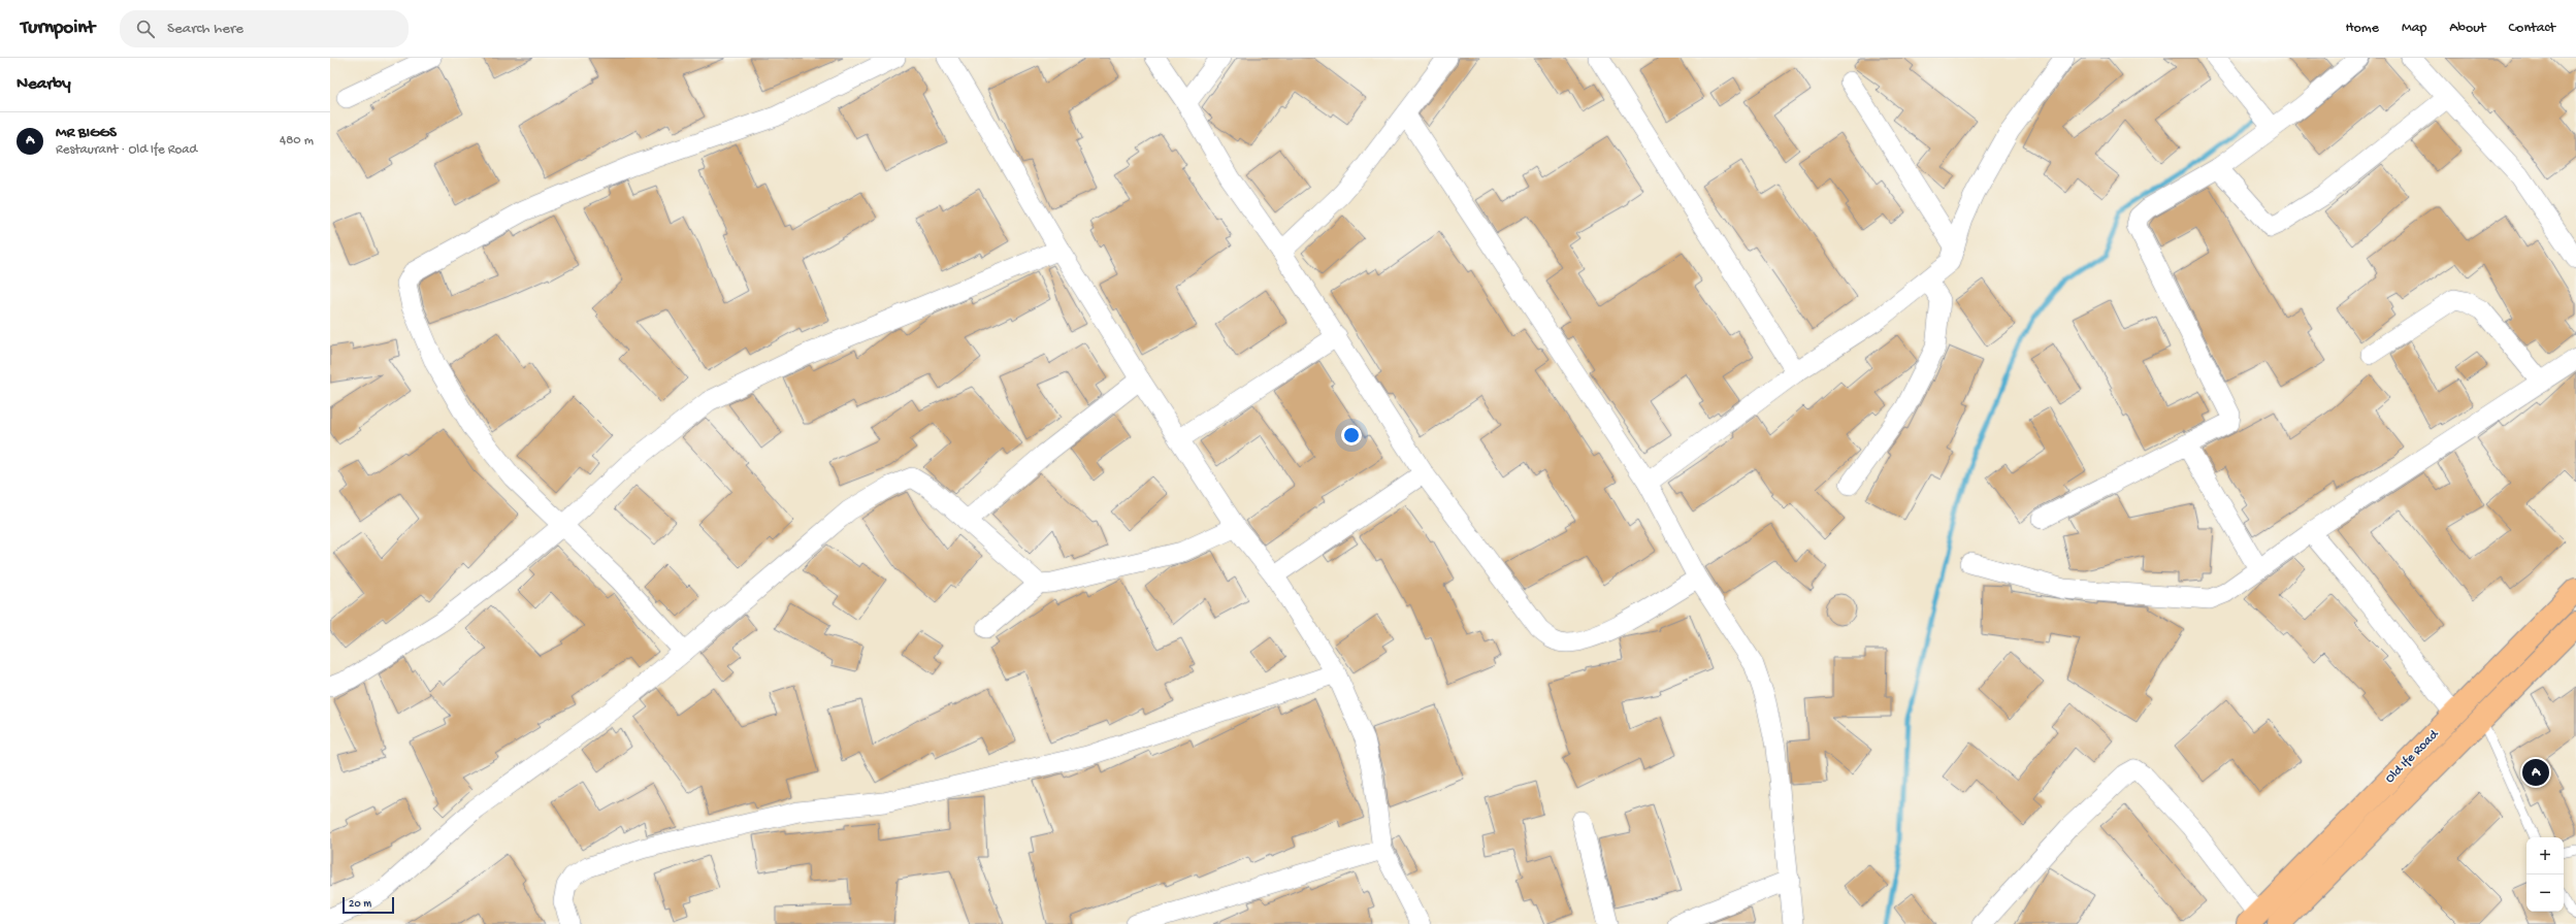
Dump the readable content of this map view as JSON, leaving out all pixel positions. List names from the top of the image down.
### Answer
{
  "streets": {
    "main road": ["Old Ife Road"]
  },
  "scale_bar": "20 m",
  "page": {
    "header": "Turnpoint",
    "search": "Search here",
    "nav": [
      "Home",
      "Map",
      "About",
      "Contact"
    ],
    "heading": "Nearby",
    "list": [
      {
        "mark": "A",
        "name": "MR BIGGS",
        "note": "Restaurant · Old Ife Road",
        "value": "480 m"
      }
    ],
    "pins": "A",
    "map_buttons": ["+", "−"],
    "scale": "20 m"
  }
}
